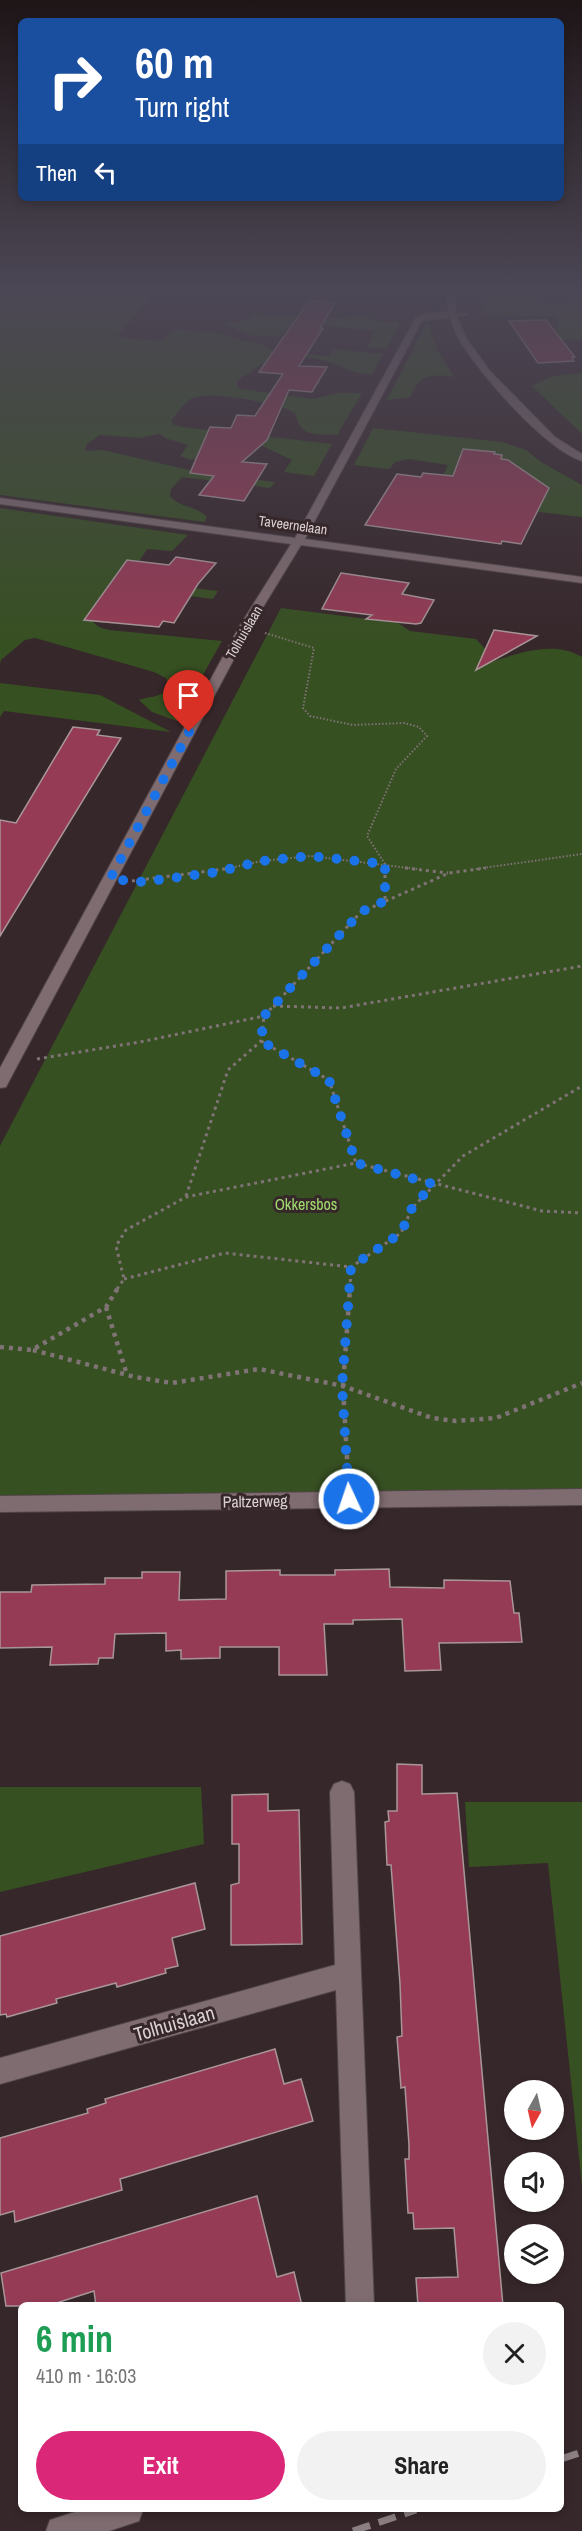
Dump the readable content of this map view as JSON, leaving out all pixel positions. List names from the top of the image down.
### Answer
{
  "streets": {
    "street": ["Taveernelaan", "Tolhuislaan", "Paltzerweg"]
  },
  "crossings": [
    ["Taveernelaan", "Tolhuislaan"]
  ],
  "parks": ["Okkersbos"],
  "north": "bottom",
  "page": {
    "turn": ["60 m", "Turn right"],
    "then": "Then",
    "heading": ["6 min", "410 m · 16:03"],
    "buttons": ["Exit", "Share"]
  }
}
